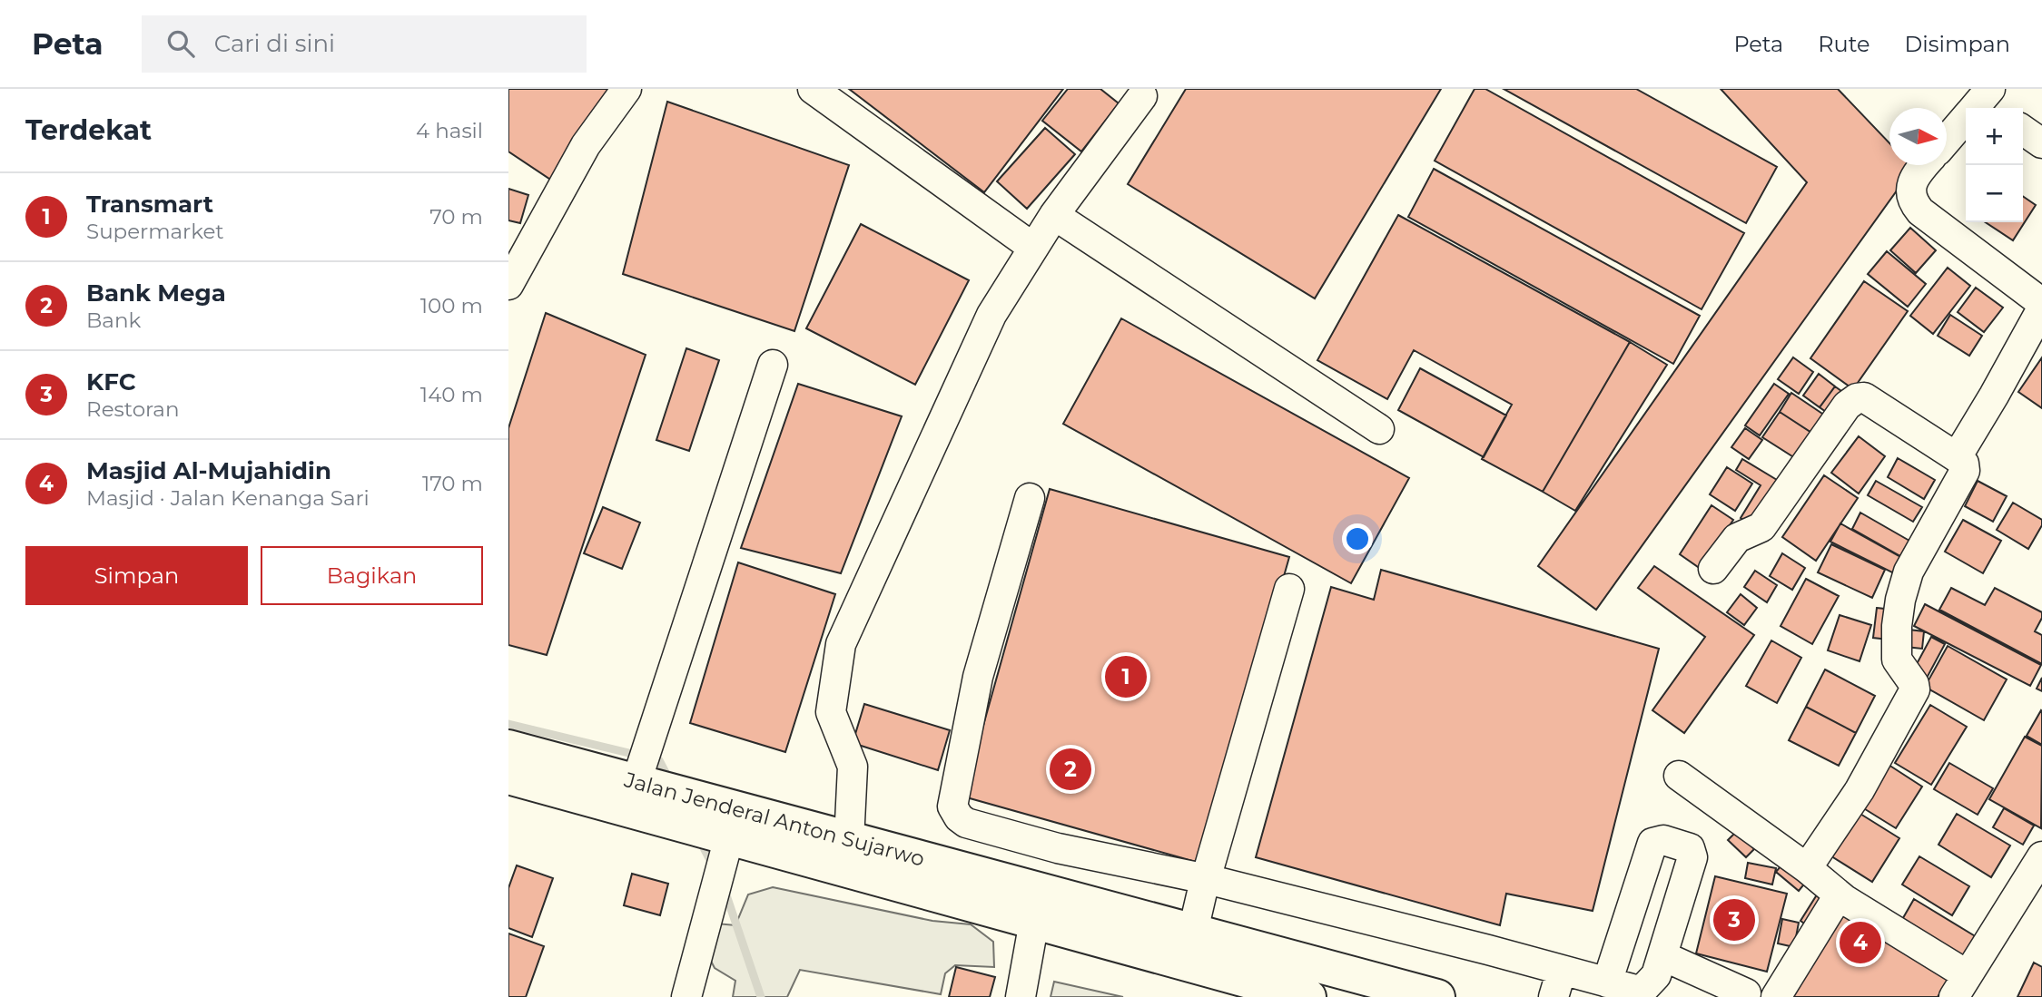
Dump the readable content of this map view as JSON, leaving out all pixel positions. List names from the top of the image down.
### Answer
{
  "streets": {
    "highway": ["Jalan Jenderal Anton Sujarwo"]
  },
  "north": "right",
  "page": {
    "header": "Peta",
    "search": "Cari di sini",
    "nav": ["Peta", "Rute", "Disimpan"],
    "heading": ["Terdekat", "4 hasil"],
    "map_buttons": ["+", "−"],
    "list": [
      {
        "mark": "1",
        "name": "Transmart",
        "note": "Supermarket",
        "value": "70 m"
      },
      {
        "mark": "2",
        "name": "Bank Mega",
        "note": "Bank",
        "value": "100 m"
      },
      {
        "mark": "3",
        "name": "KFC",
        "note": "Restoran",
        "value": "140 m"
      },
      {
        "mark": "4",
        "name": "Masjid Al-Mujahidin",
        "note": "Masjid · Jalan Kenanga Sari",
        "value": "170 m"
      }
    ],
    "buttons": ["Simpan", "Bagikan"],
    "pins": [
      "1",
      "2",
      "3",
      "4"
    ]
  }
}
